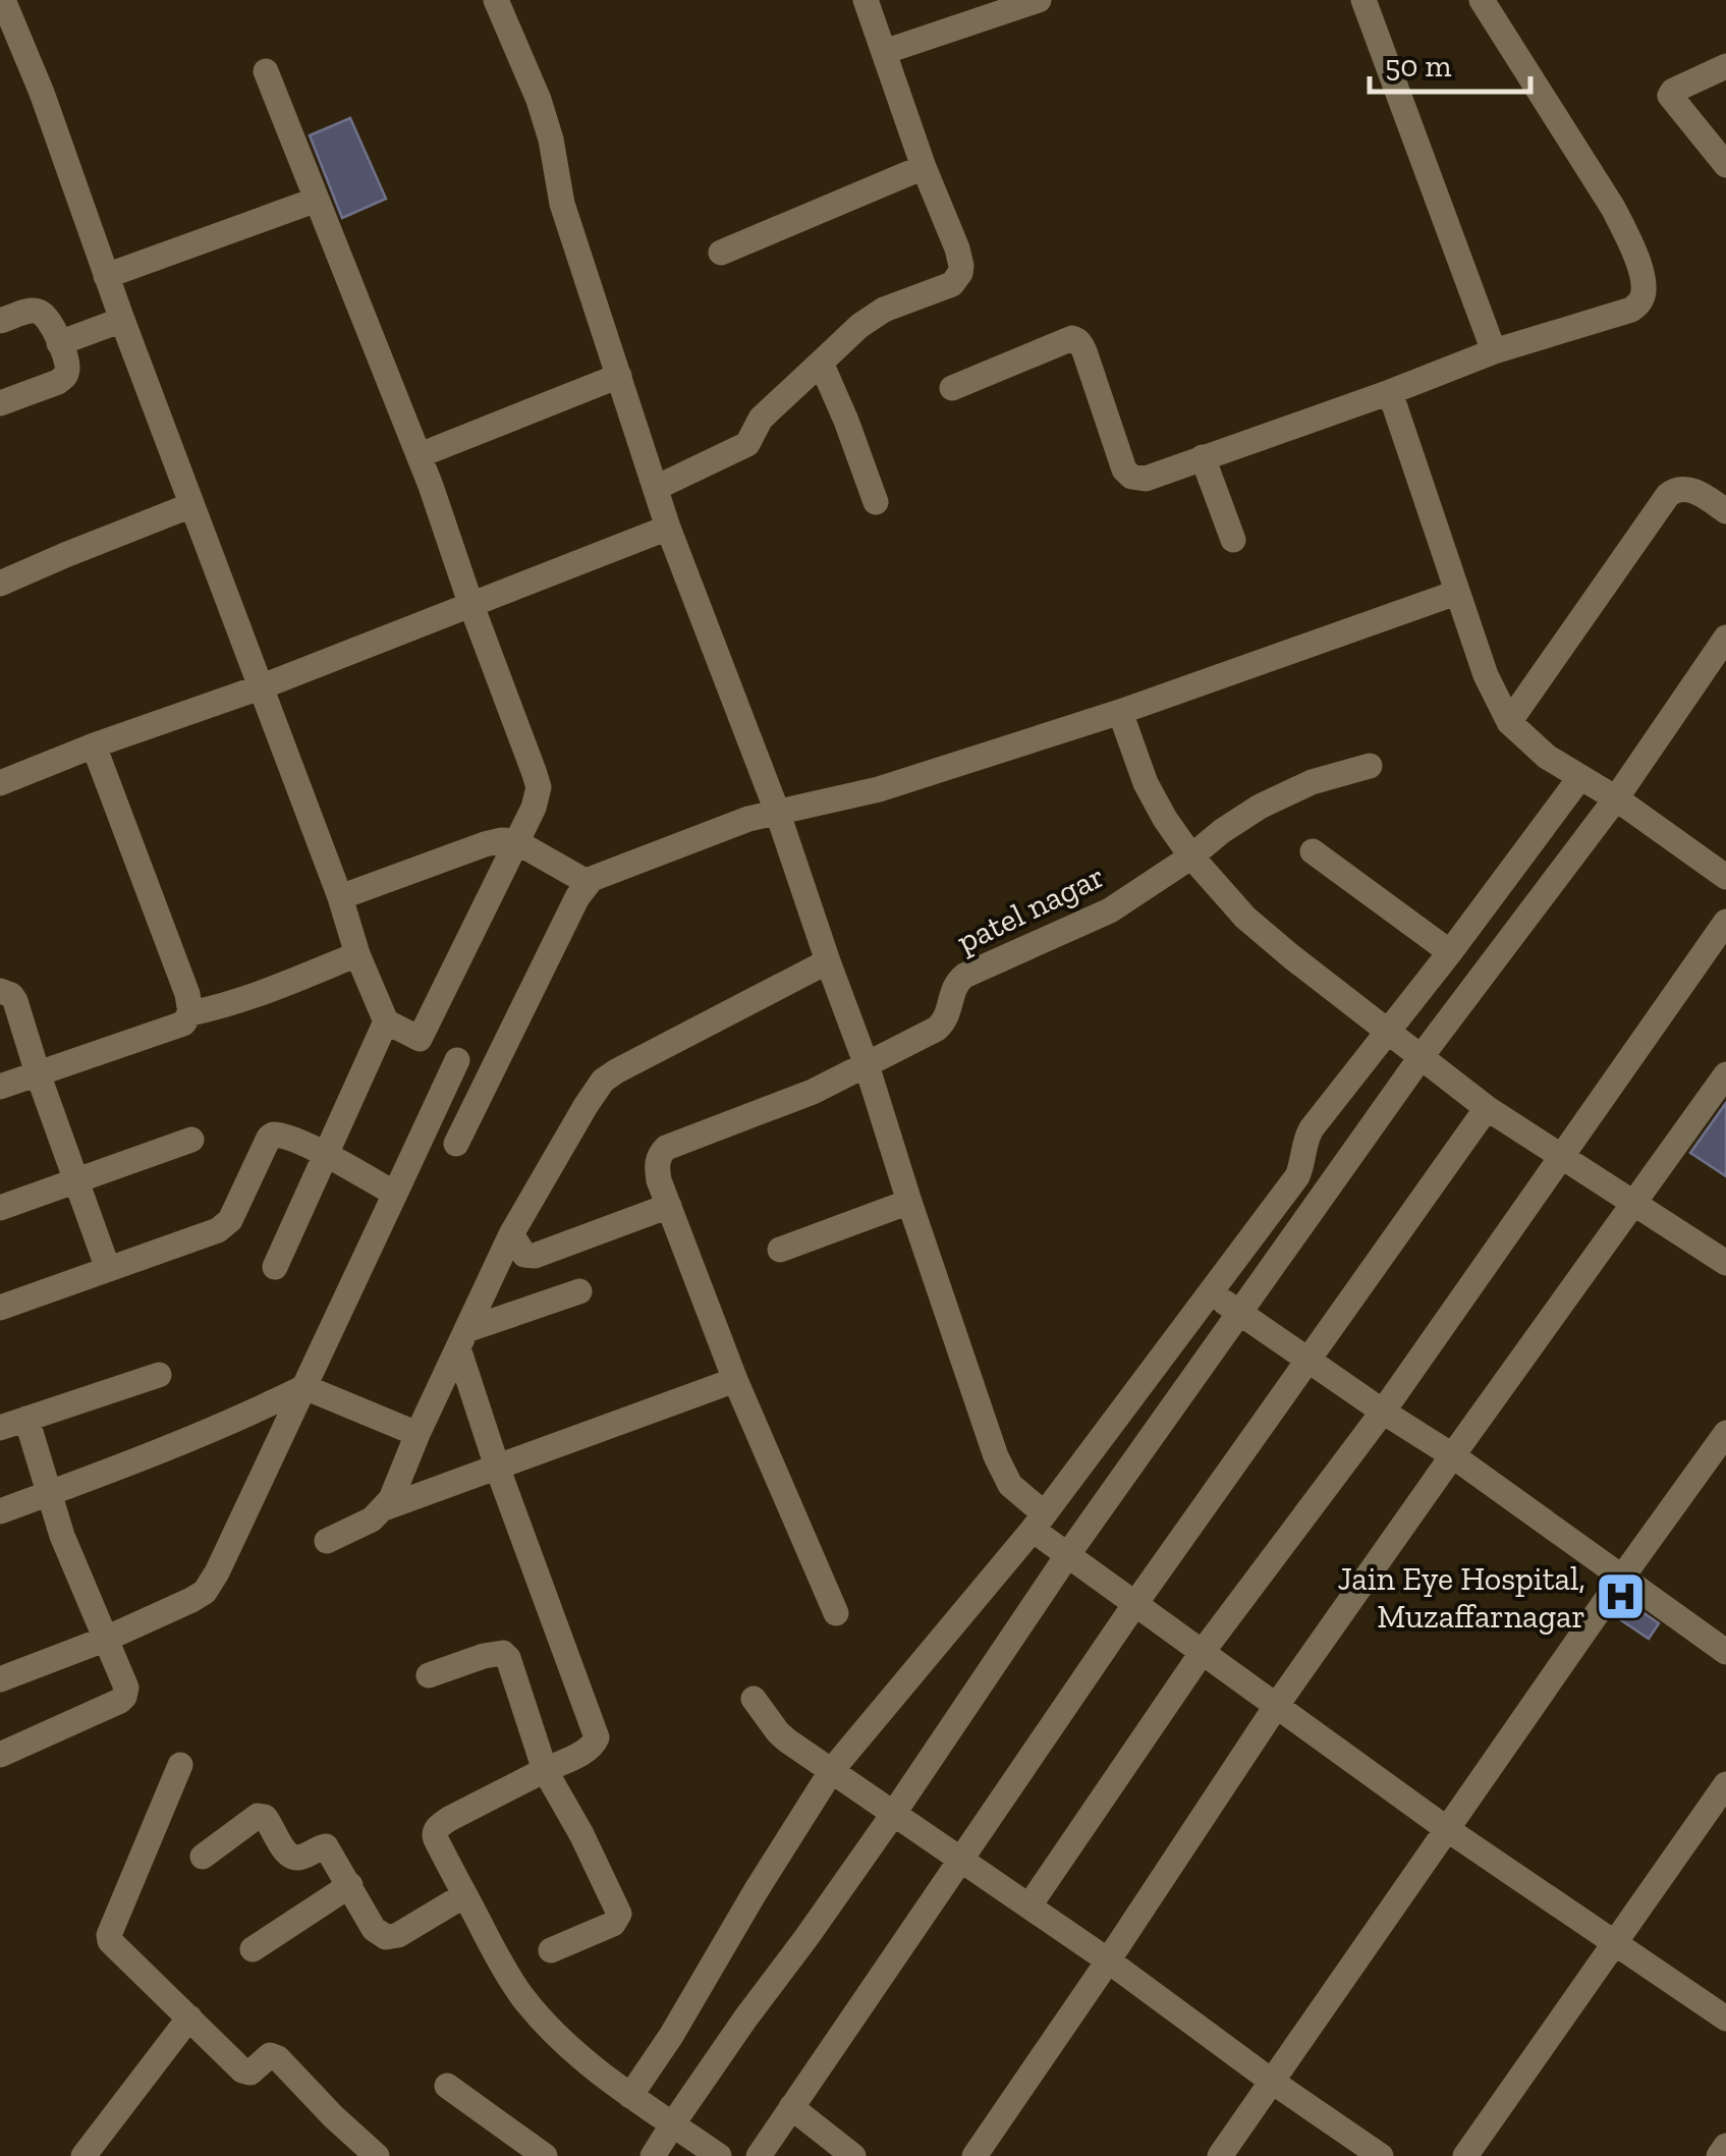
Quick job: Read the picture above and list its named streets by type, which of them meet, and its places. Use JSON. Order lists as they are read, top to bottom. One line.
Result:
{"streets":{"street":["patel nagar"]},"places":{"hospital":["Jain Eye Hospital, Muzaffarnagar"]},"scale_bar":"50 m"}
